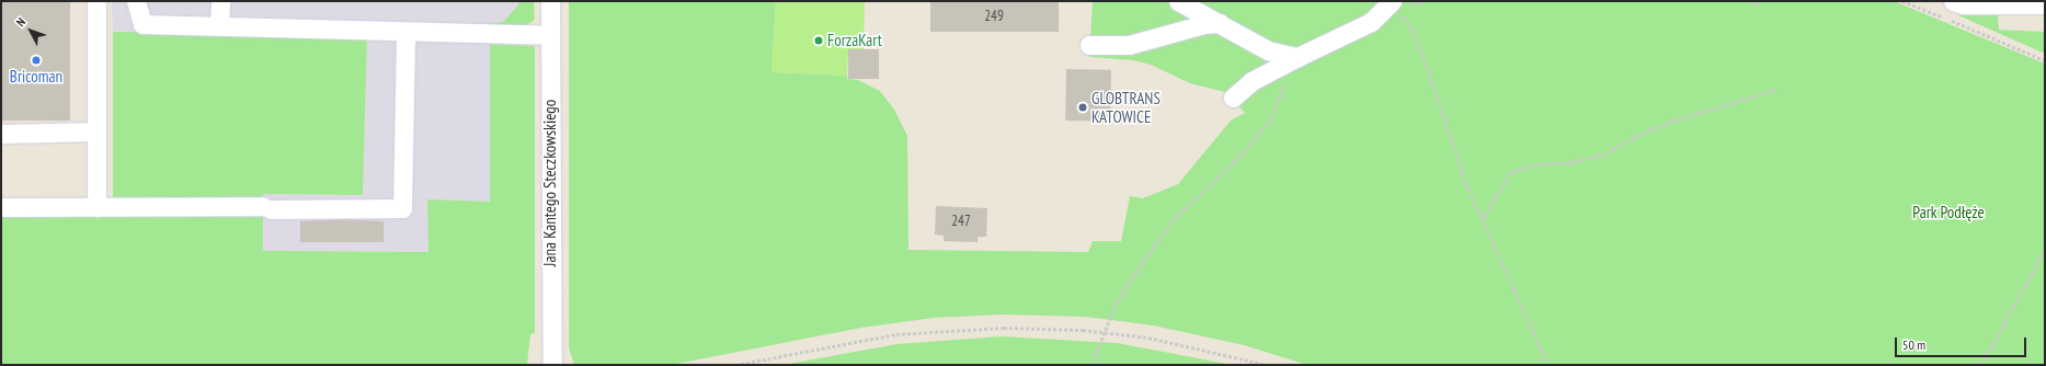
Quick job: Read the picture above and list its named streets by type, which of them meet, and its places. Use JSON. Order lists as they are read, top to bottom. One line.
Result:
{"streets":{"street":["Jana Kantego Steczkowskiego"]},"parks":["Park Podłęże"],"places":["ForzaKart","Bricoman","GLOBTRANS KATOWICE"],"house_numbers":["249","247"],"scale_bar":"50 m","north":"top left"}
